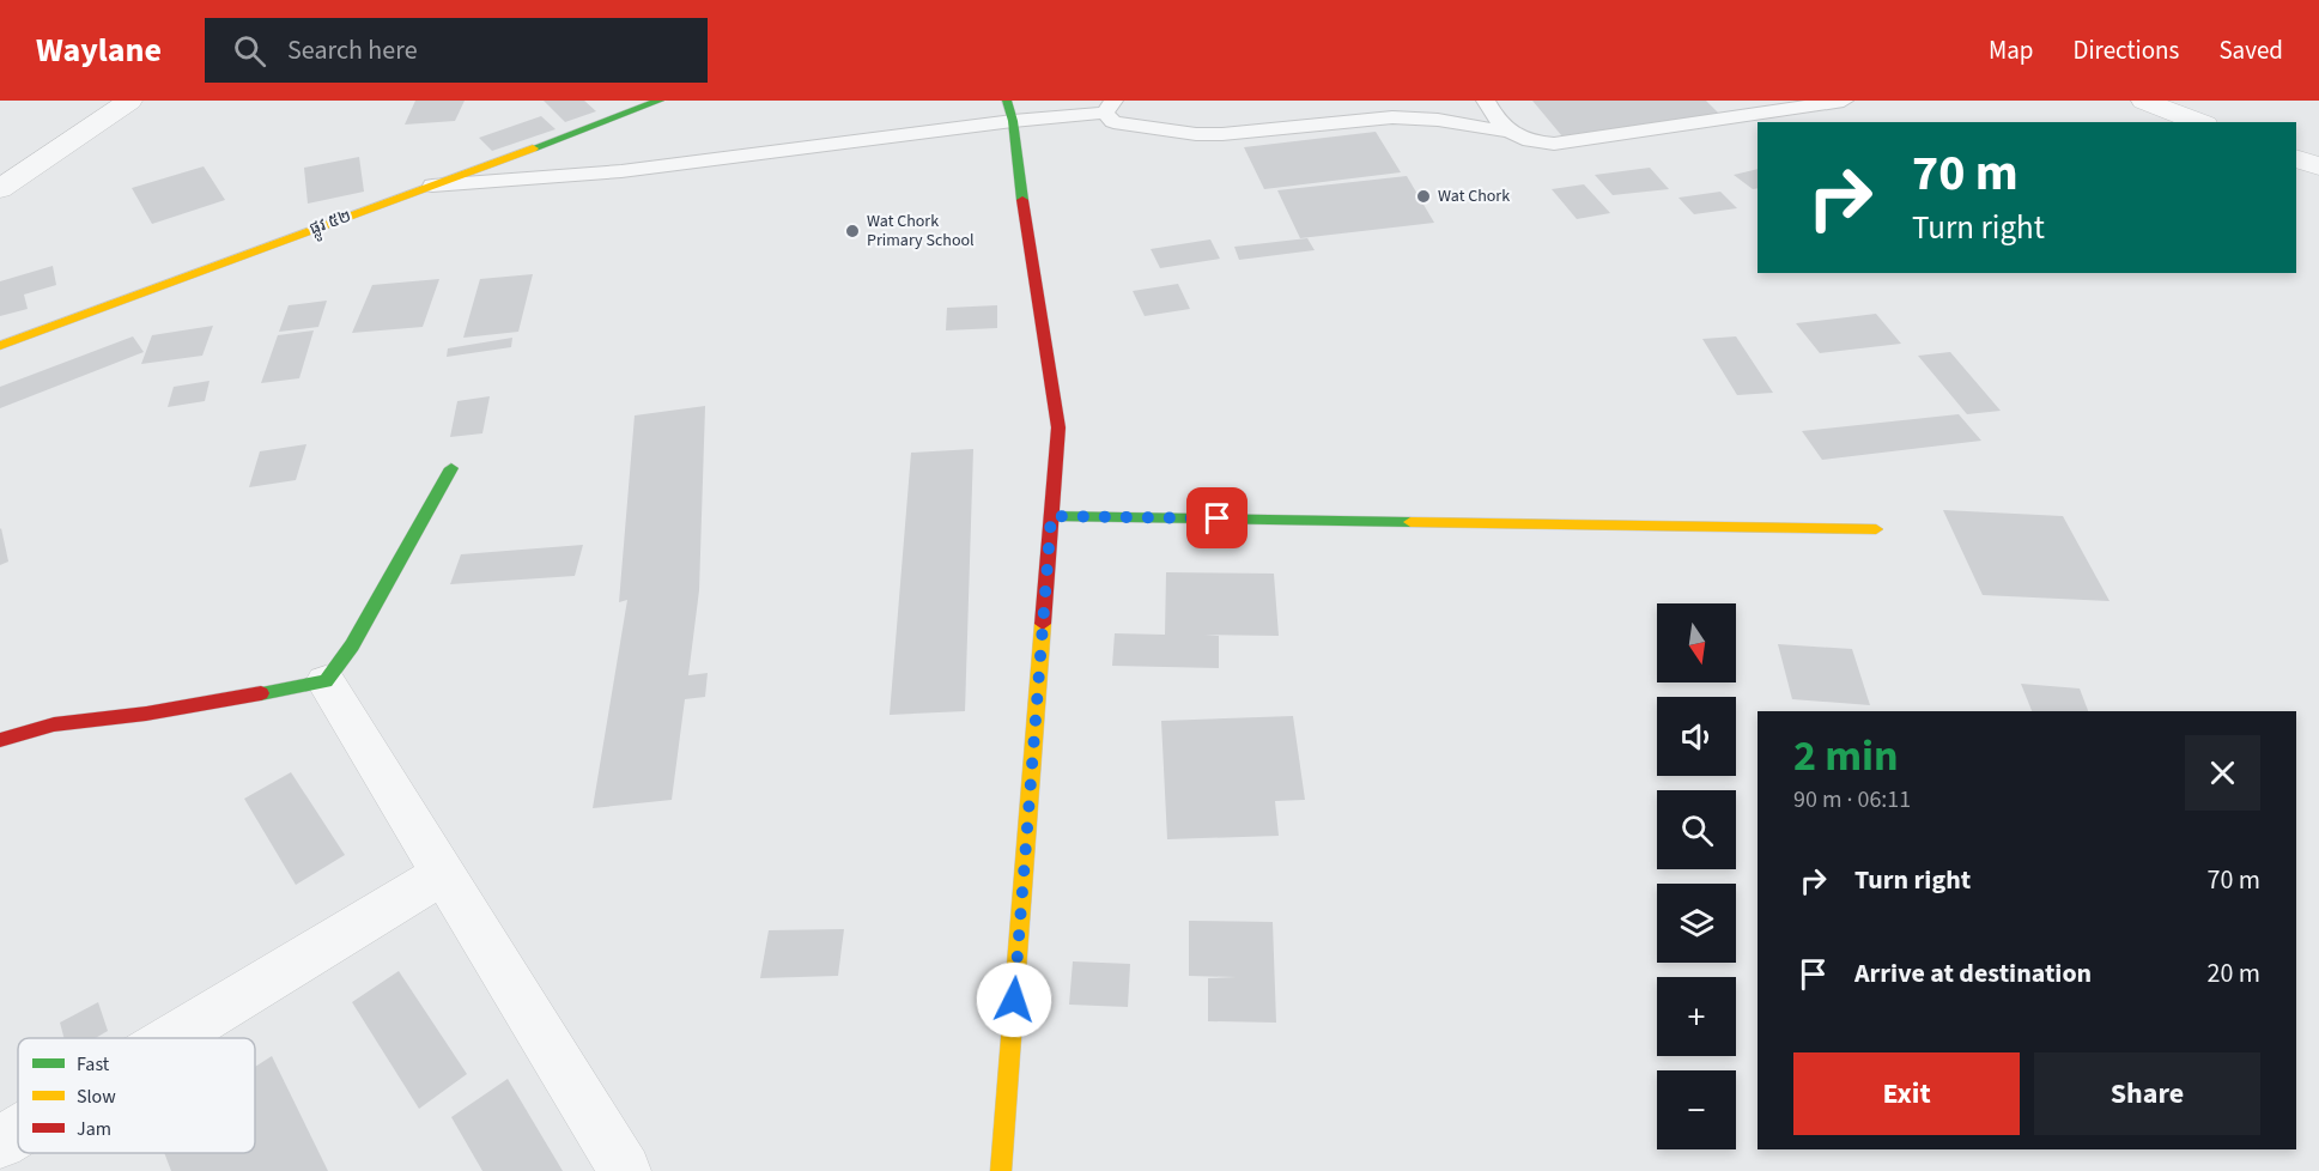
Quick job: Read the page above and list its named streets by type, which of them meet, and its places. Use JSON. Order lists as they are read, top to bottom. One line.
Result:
{"streets":{"street":["ផ្លូវ ៥២"]},"places":["Wat Chork","Wat Chork Primary School"],"legend":["Fast","Slow","Jam"],"north":"bottom","page":{"header":"Waylane","search":"Search here","nav":["Map","Directions","Saved"],"turn":["70 m","Turn right"],"map_buttons":["+","−"],"heading":["2 min","90 m · 06:11"],"list":[{"name":"Turn right","value":"70 m"},{"name":"Arrive at destination","value":"20 m"}],"buttons":["Exit","Share"]}}
